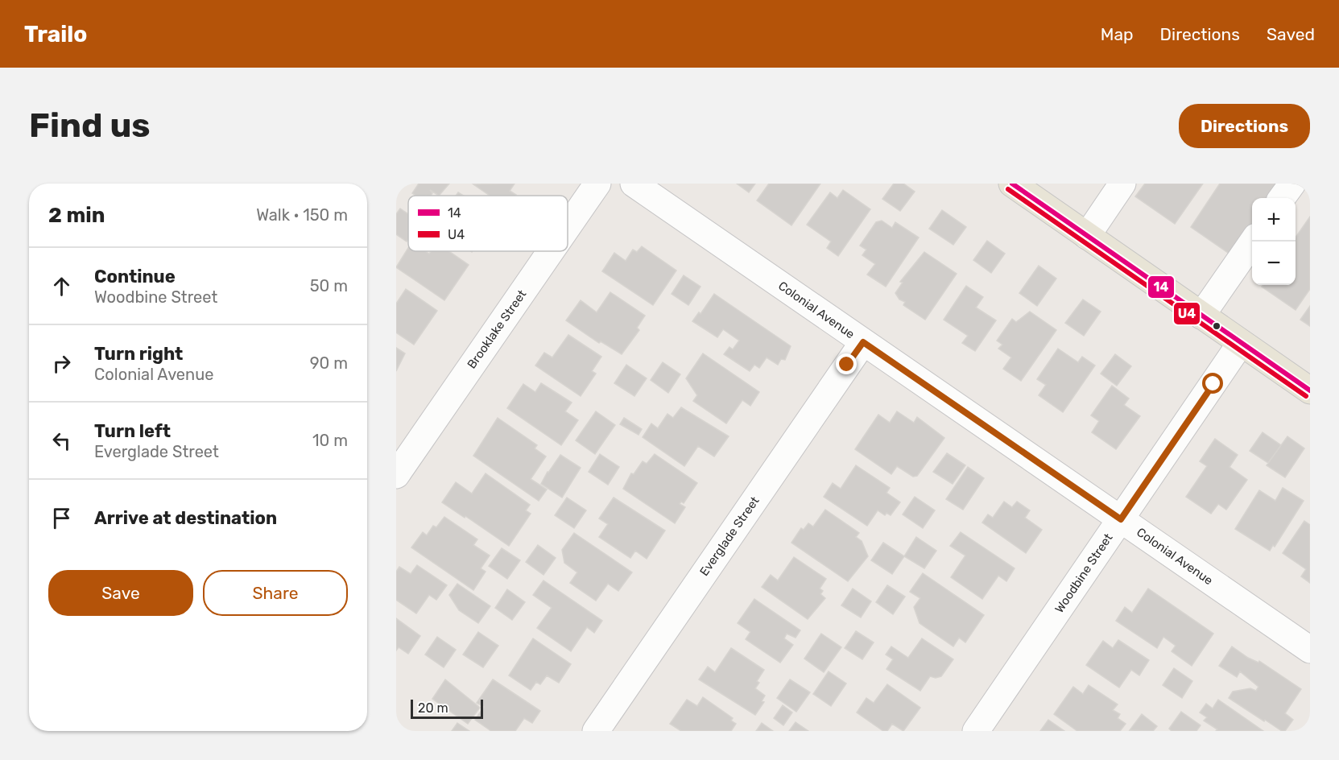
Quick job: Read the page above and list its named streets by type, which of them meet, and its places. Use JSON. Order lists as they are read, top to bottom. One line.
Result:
{"streets":{"street":["Colonial Avenue","Brooklake Street","Everglade Street","Woodbine Street"]},"crossings":[["Colonial Avenue","Everglade Street"],["Colonial Avenue","Woodbine Street"]],"lines":["transit line 14","transit line U4"],"legend":["14","U4"],"scale_bar":"20 m","page":{"header":"Trailo","nav":["Map","Directions","Saved"],"buttons":["Directions",["Save","Share"]],"title":"Find us","heading":["2 min","Walk · 150 m"],"map_buttons":["+","−"],"list":[["Continue","Woodbine Street","50 m"],["Turn right","Colonial Avenue","90 m"],["Turn left","Everglade Street","10 m"],"Arrive at destination"],"scale":"20 m"}}
